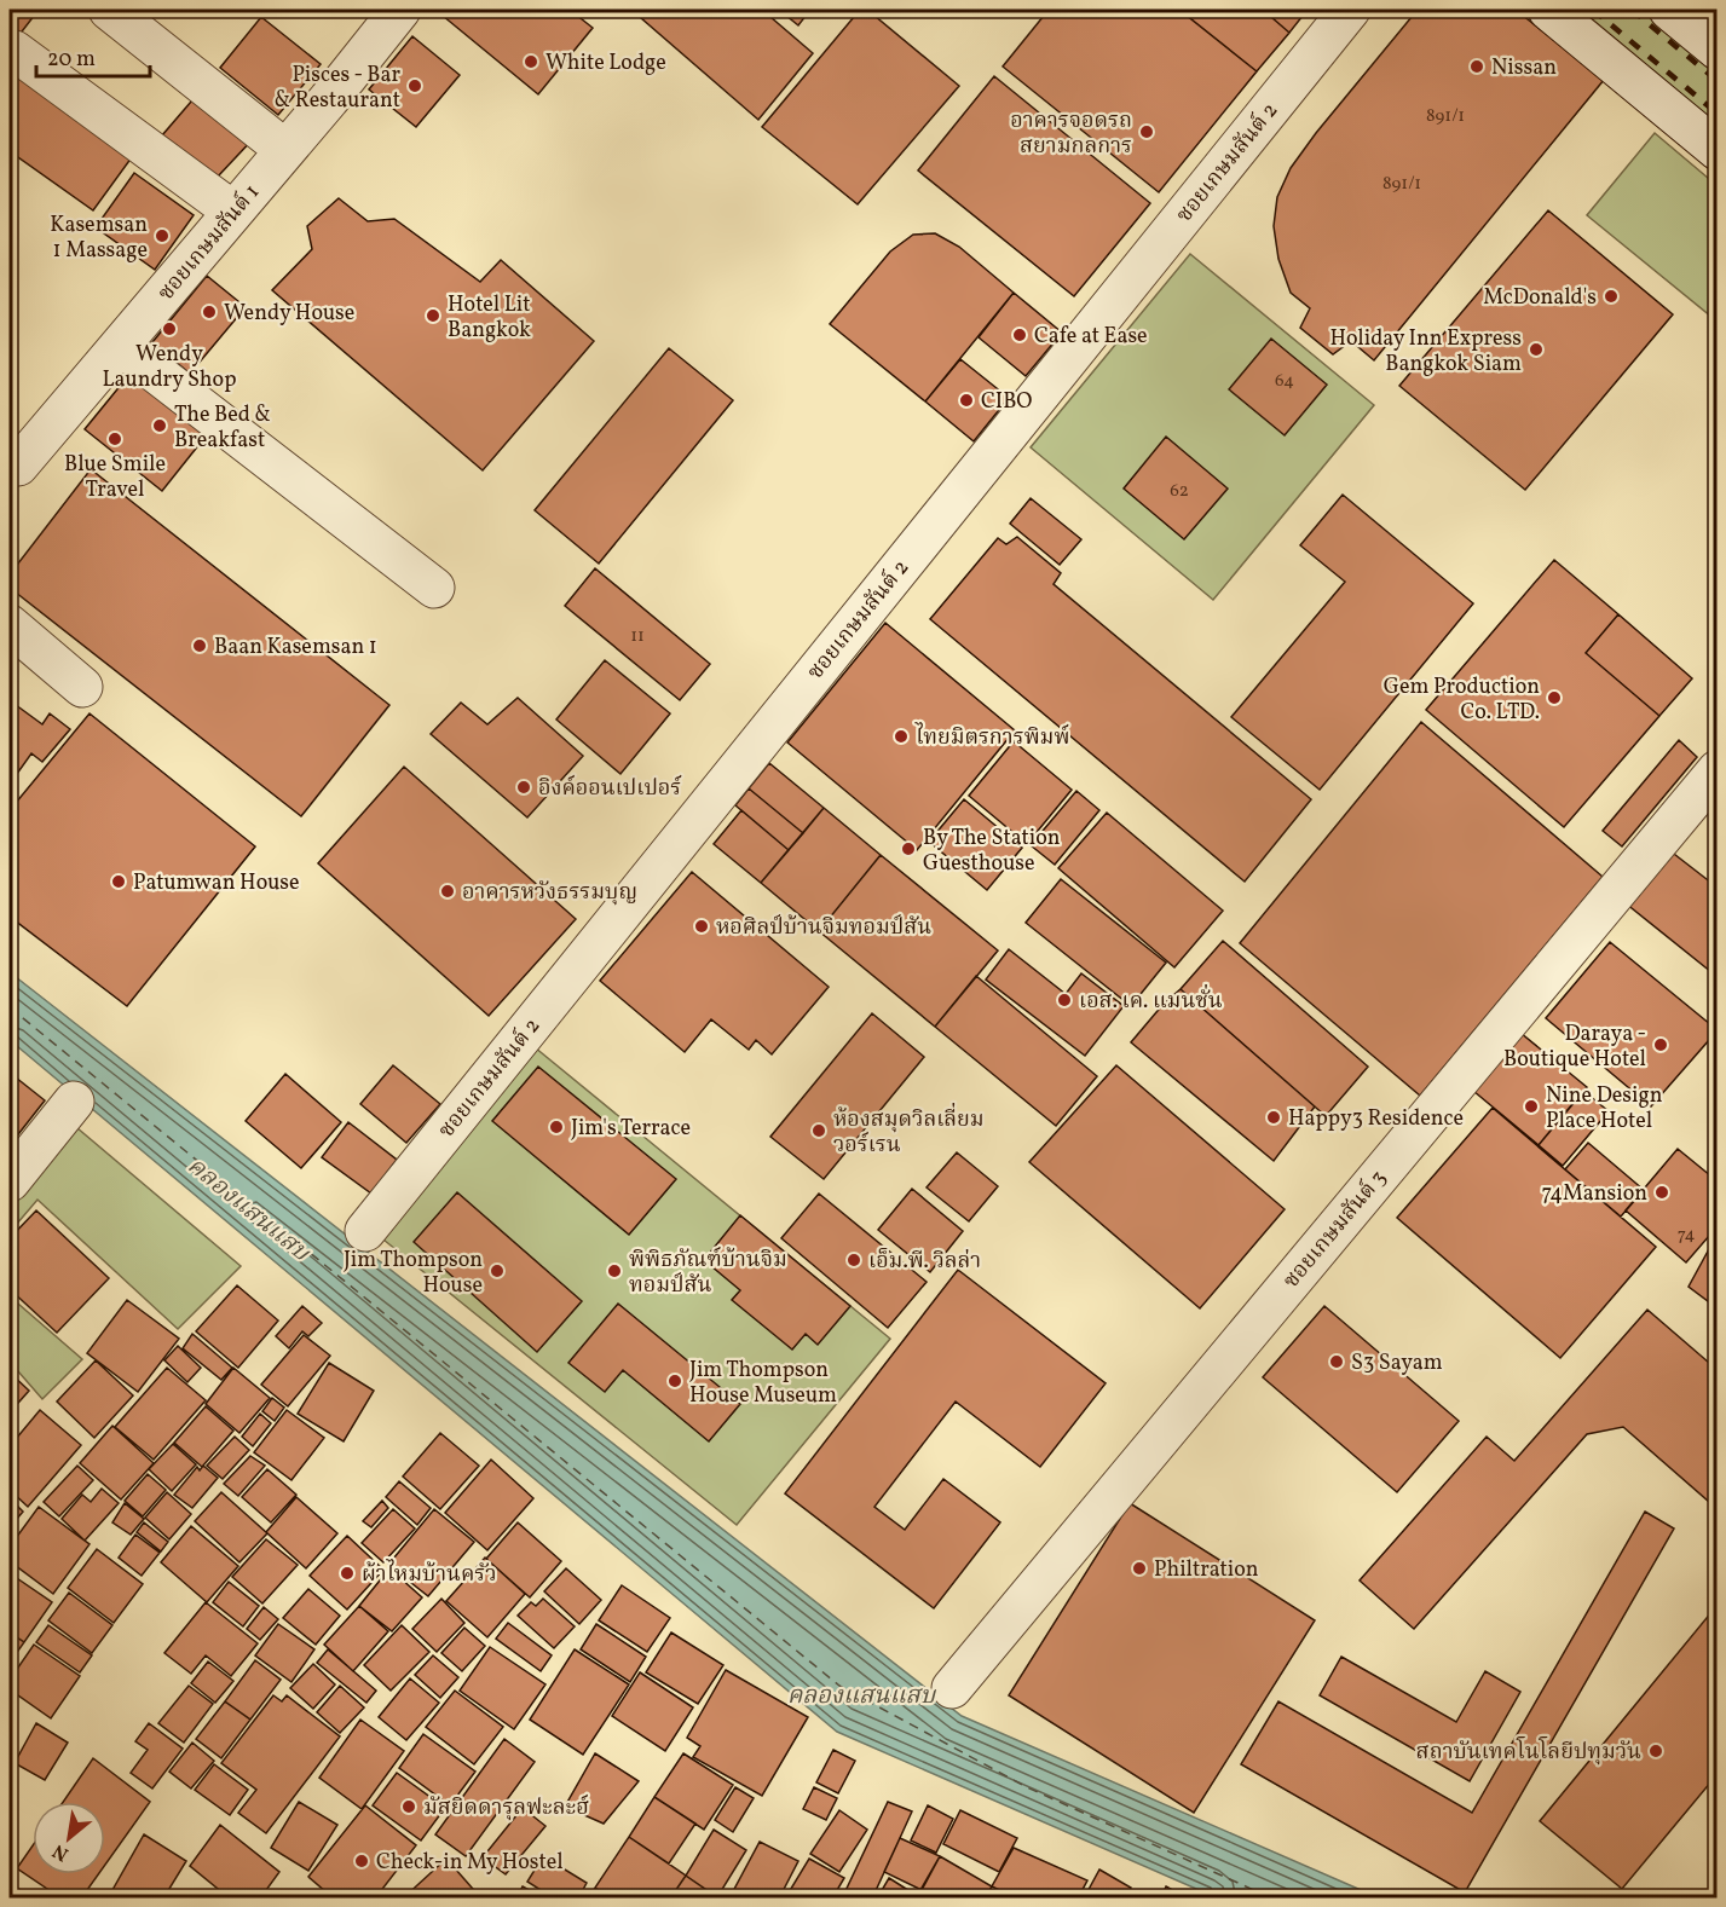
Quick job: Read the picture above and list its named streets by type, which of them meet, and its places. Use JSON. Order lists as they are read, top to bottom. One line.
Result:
{"streets":{"street":["ซอยเกษมสันต์ 2","ซอยเกษมสันต์ 1","ซอยเกษมสันต์ 3"]},"water":["คลองแสนแสบ"],"places":["White Lodge","Nissan","Pisces - Bar & Restaurant","อาคารจอดรถ สยามกลการ","Kasemsan 1 Massage","McDonald's","Wendy House","Hotel Lit Bangkok","Wendy Laundry Shop","Cafe at Ease","Holiday Inn Express Bangkok Siam","CIBO","The Bed & Breakfast","Blue Smile Travel","Baan Kasemsan 1","Gem Production Co. LTD.","ไทยมิตรการพิมพ์","อิงค์ออนเปเปอร์","By The Station Guesthouse","Patumwan House","อาคารหวังธรรมบุญ","หอศิลป์บ้านจิมทอมป์สัน","เอส. เค. แมนชั่น","Daraya - Boutique Hotel","Nine Design Place Hotel","Happy3 Residence","Jim's Terrace","ห้องสมุดวิลเลี่ยม วอร์เรน","74Mansion","เอ็ม.พี. วิลล่า","Jim Thompson House","พิพิธภัณฑ์บ้านจิม ทอมป์สัน","S3 Sayam","Jim Thompson House Museum","Philtration","ผ้าไหมบ้านครัว","สถาบันเทคโนโลยีปทุมวัน","มัสยิดดารุลฟะละฮ์","Check-in My Hostel"],"house_numbers":["891/1","891/1","64","62","11","74"],"scale_bar":"20 m","north":"bottom left"}
